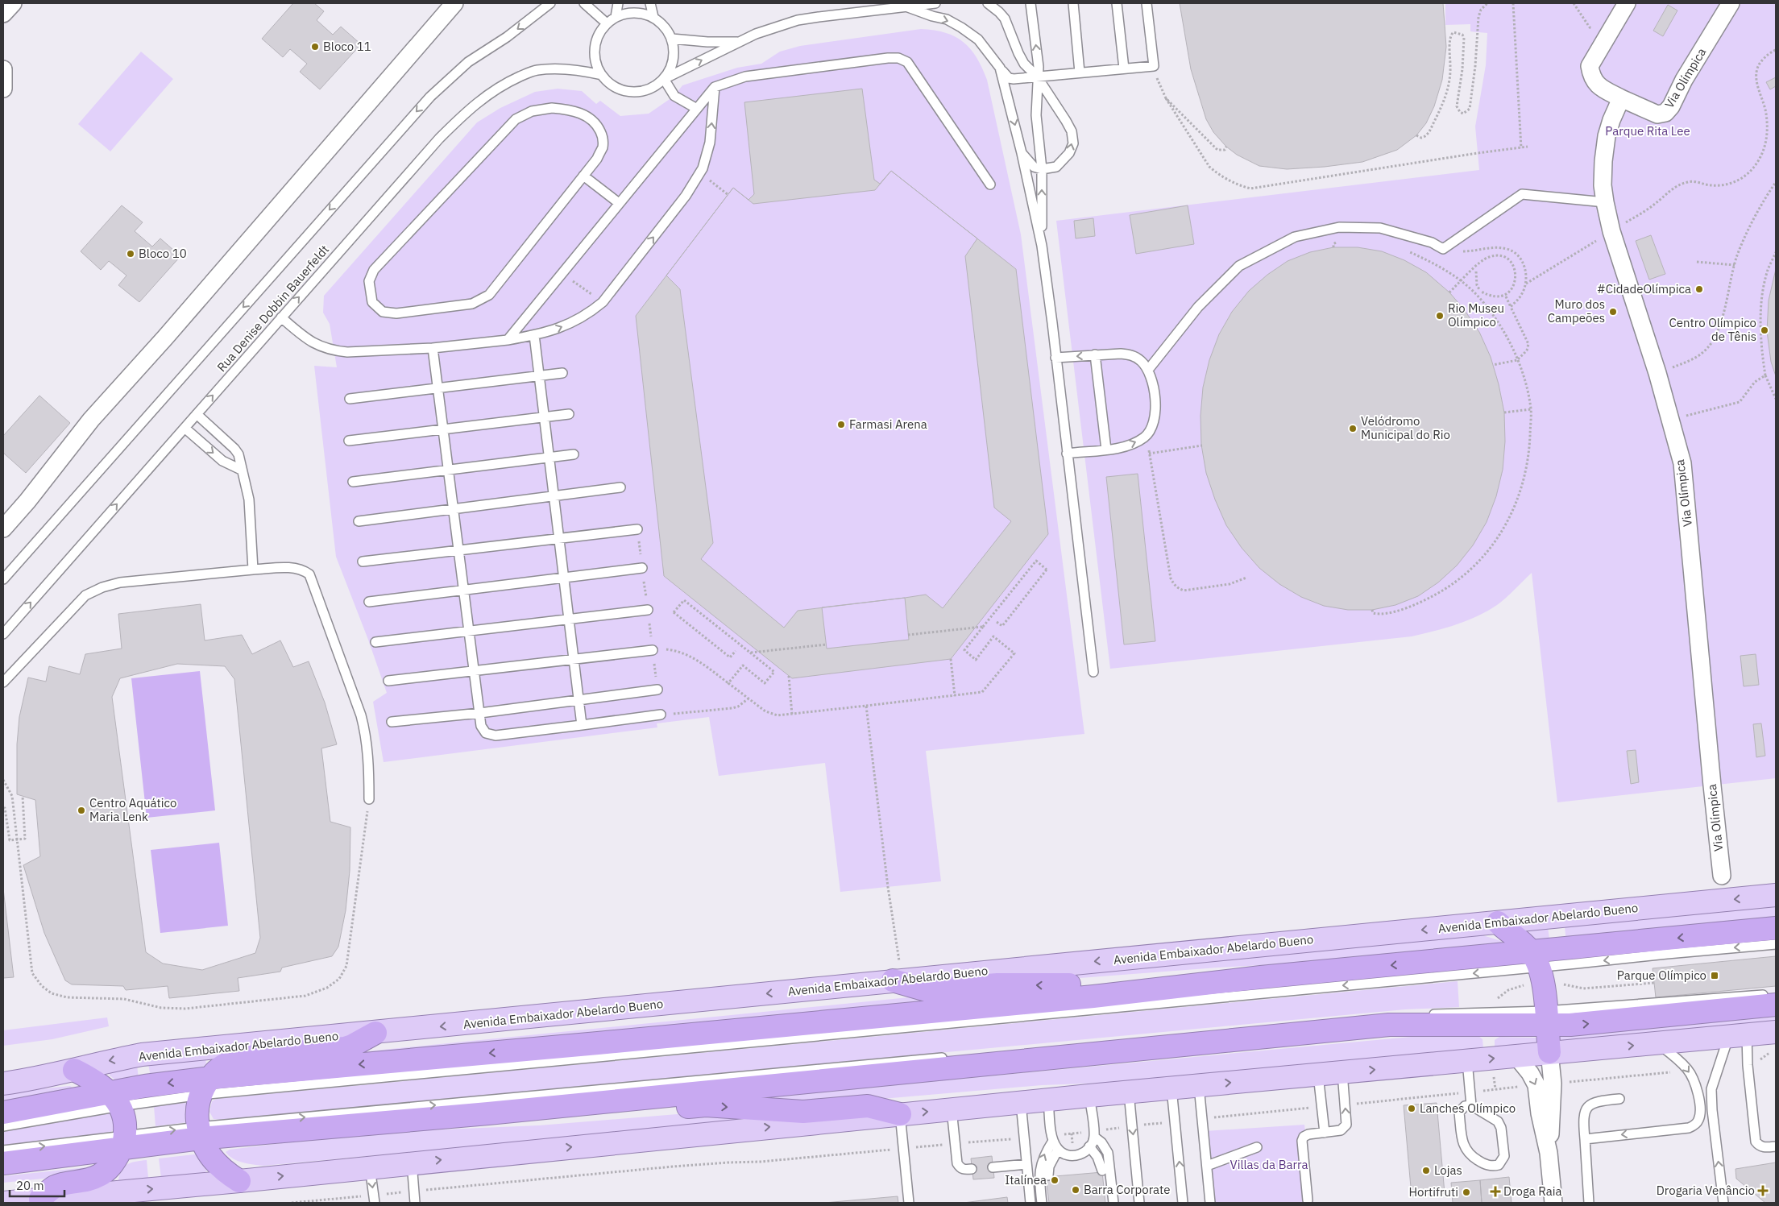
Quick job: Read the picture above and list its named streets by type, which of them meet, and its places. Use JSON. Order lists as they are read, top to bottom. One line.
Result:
{"streets":{"main road":["Avenida Embaixador Abelardo Bueno"],"street":["Via Olímpica"],"lane":["Rua Denise Dobbin Bauerfeldt"]},"parks":["Parque Rita Lee","Villas da Barra"],"places":{"other":["Bloco 11","Bloco 10","#CidadeOlímpica","Muro dos Campeões","Rio Museu Olímpico","Centro Olímpico de Tênis","Farmasi Arena","Velódromo Municipal do Rio","Centro Aquático Maria Lenk","Lanches Olímpico","Lojas","Italínea","Barra Corporate","Hortifruti"],"transit":["Parque Olímpico"],"health":["Drogaria Venâncio","Droga Raia"]},"scale_bar":"20 m"}
